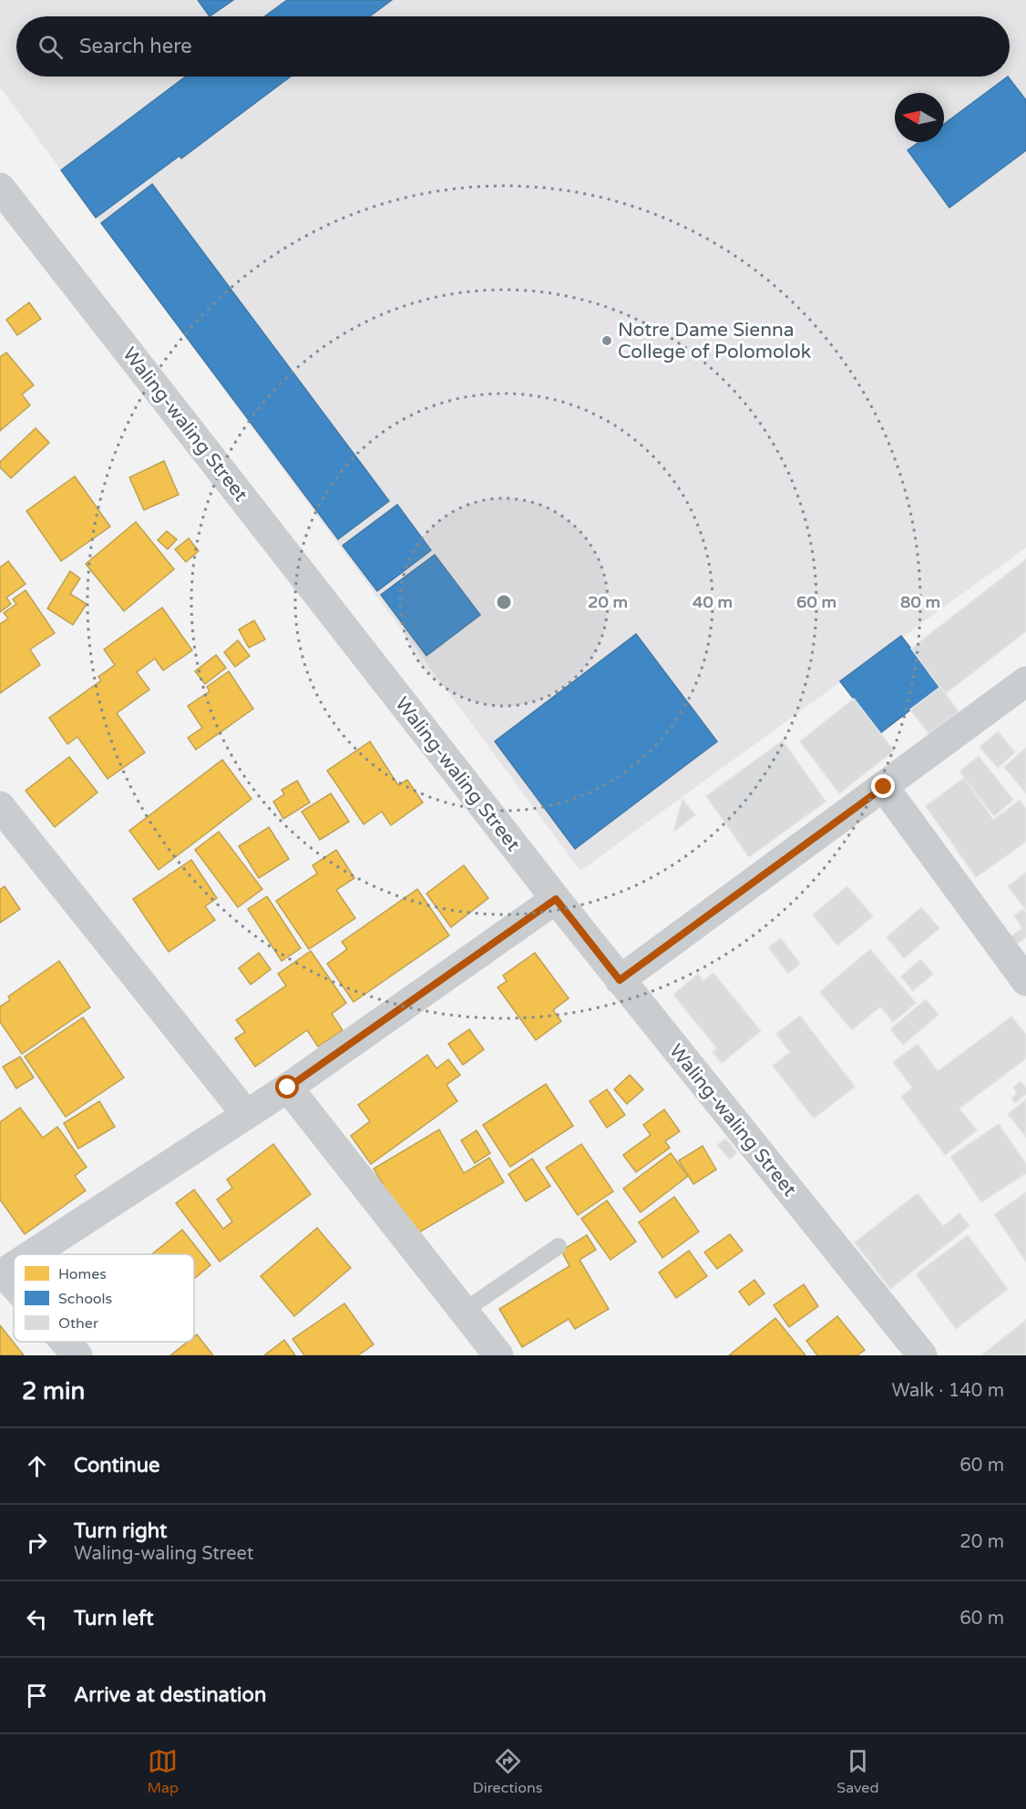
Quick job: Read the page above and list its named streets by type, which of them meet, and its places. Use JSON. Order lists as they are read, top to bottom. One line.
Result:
{"streets":{"street":["Waling-waling Street"]},"places":["Notre Dame Sienna College of Polomolok"],"legend":["Homes","Schools","Other"],"north":"left","page":{"search":"Search here","heading":["2 min","Walk · 140 m"],"list":[["Continue","60 m"],["Turn right","Waling-waling Street","20 m"],["Turn left","60 m"],"Arrive at destination"],"nav":["Map","Directions","Saved"]},"rings":["20 m","40 m","60 m","80 m"]}
